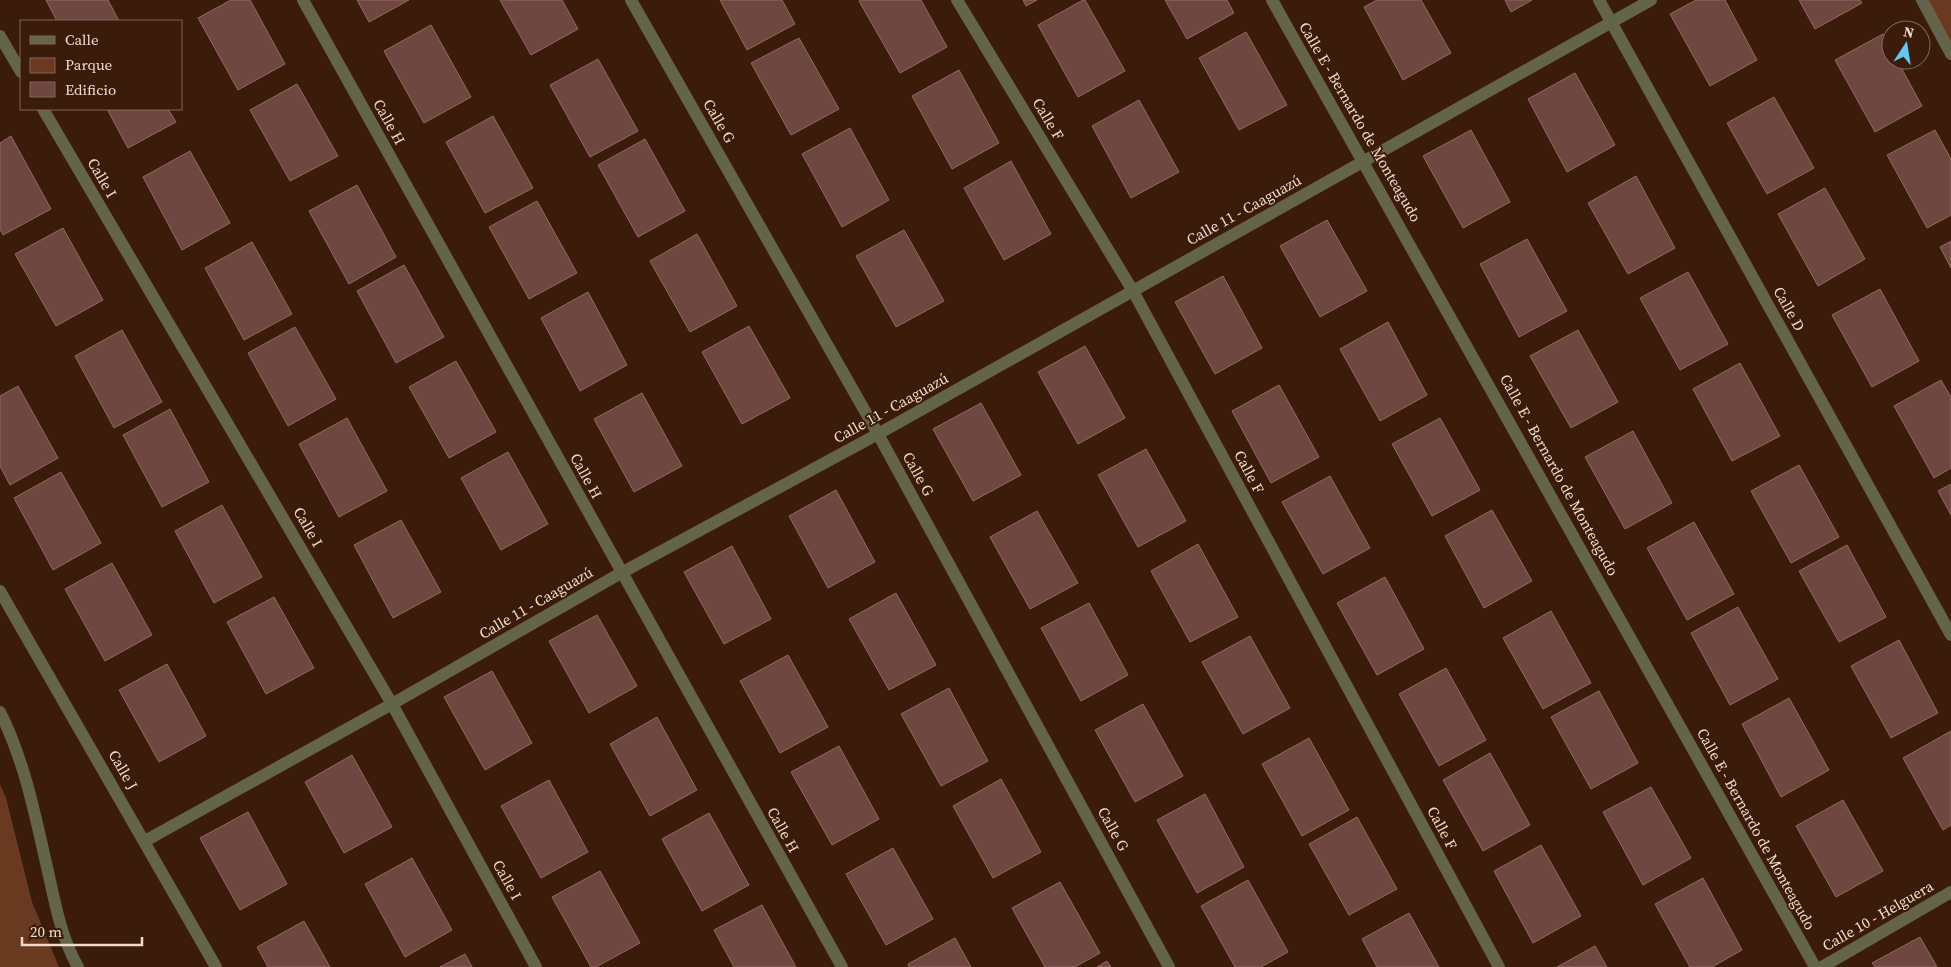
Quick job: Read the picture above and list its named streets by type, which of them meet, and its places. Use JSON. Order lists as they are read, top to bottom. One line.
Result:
{"streets":{"street":["Calle F","Calle G","Calle H","Calle E - Bernardo de Monteagudo","Calle I","Calle 11 - Caaguazú","Calle D","Calle J","Calle 10 - Helguera"]},"crossings":[["Calle F","Calle 11 - Caaguazú"],["Calle G","Calle 11 - Caaguazú"],["Calle H","Calle 11 - Caaguazú"],["Calle E - Bernardo de Monteagudo","Calle 11 - Caaguazú"],["Calle I","Calle 11 - Caaguazú"],["Calle 11 - Caaguazú","Calle D"],["Calle 11 - Caaguazú","Calle J"]],"legend":["Calle","Parque","Edificio"],"scale_bar":"20 m","north":"top"}
